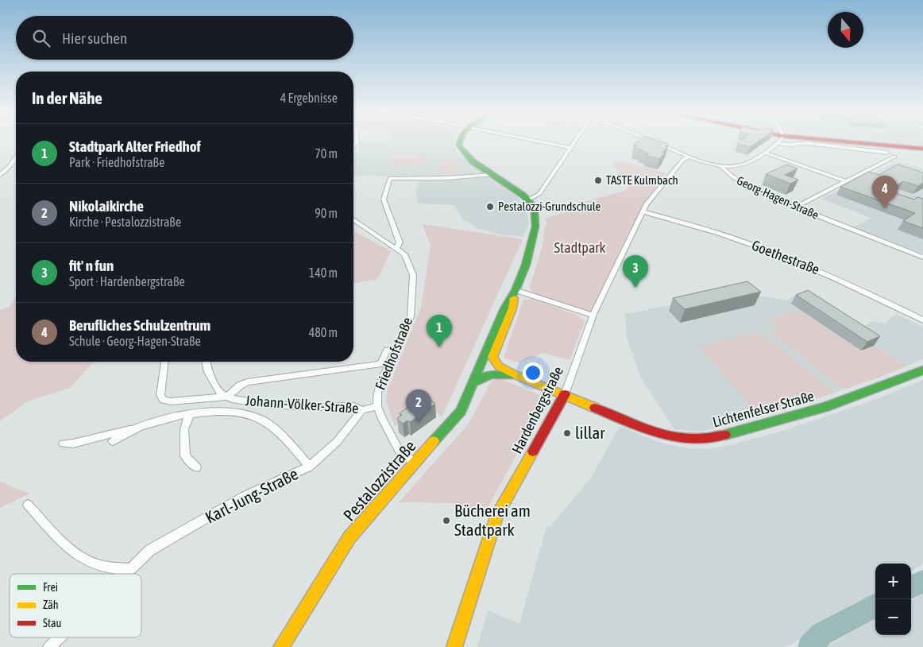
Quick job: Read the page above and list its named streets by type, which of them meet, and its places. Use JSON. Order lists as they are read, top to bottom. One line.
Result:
{"streets":{"street":["Georg-Hagen-Straße","Goethestraße","Friedhofstraße","Johann-Völker-Straße","Lichtenfelser Straße","Hardenbergstraße","Pestalozzistraße","Karl-Jung-Straße"]},"crossings":[["Georg-Hagen-Straße","Hardenbergstraße"],["Goethestraße","Hardenbergstraße"],["Friedhofstraße","Johann-Völker-Straße"],["Friedhofstraße","Pestalozzistraße"],["Johann-Völker-Straße","Karl-Jung-Straße"],["Lichtenfelser Straße","Hardenbergstraße"],["Lichtenfelser Straße","Pestalozzistraße"]],"parks":["Stadtpark"],"places":["TASTE Kulmbach","Pestalozzi-Grundschule","lillar","Bücherei am Stadtpark"],"legend":["Frei","Zäh","Stau"],"north":"bottom","page":{"search":"Hier suchen","heading":["In der Nähe","4 Ergebnisse"],"list":[{"mark":"1","name":"Stadtpark Alter Friedhof","note":"Park · Friedhofstraße","value":"70 m"},{"mark":"2","name":"Nikolaikirche","note":"Kirche · Pestalozzistraße","value":"90 m"},{"mark":"3","name":"fit' n fun","note":"Sport · Hardenbergstraße","value":"140 m"},{"mark":"4","name":"Berufliches Schulzentrum","note":"Schule · Georg-Hagen-Straße","value":"480 m"}],"pins":["4","3","1","2"],"map_buttons":["+","−"]}}
